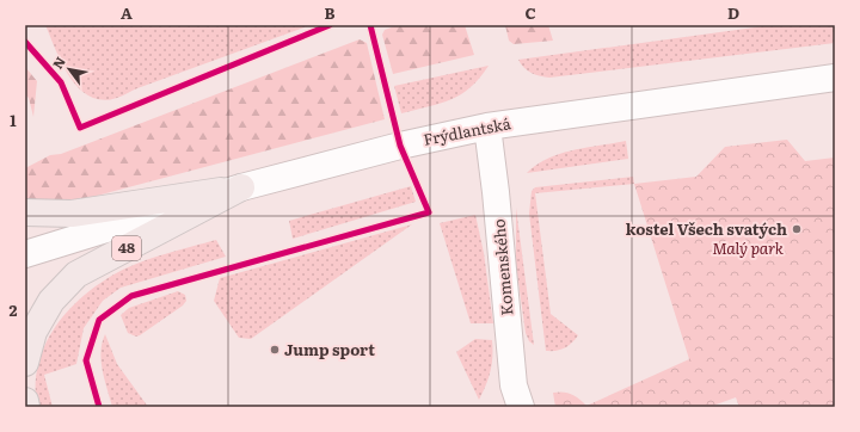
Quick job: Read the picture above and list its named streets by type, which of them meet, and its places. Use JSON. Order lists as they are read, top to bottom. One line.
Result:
{"streets":{"main road":["48"],"street":["Frýdlantská","Komenského"]},"crossings":[["Frýdlantská","48"],["Frýdlantská","Komenského"]],"parks":["Malý park"],"places":["kostel Všech svatých","Jump sport"],"north":"top left","grid":{"columns":["A","B","C","D"],"rows":["1","2"]}}
